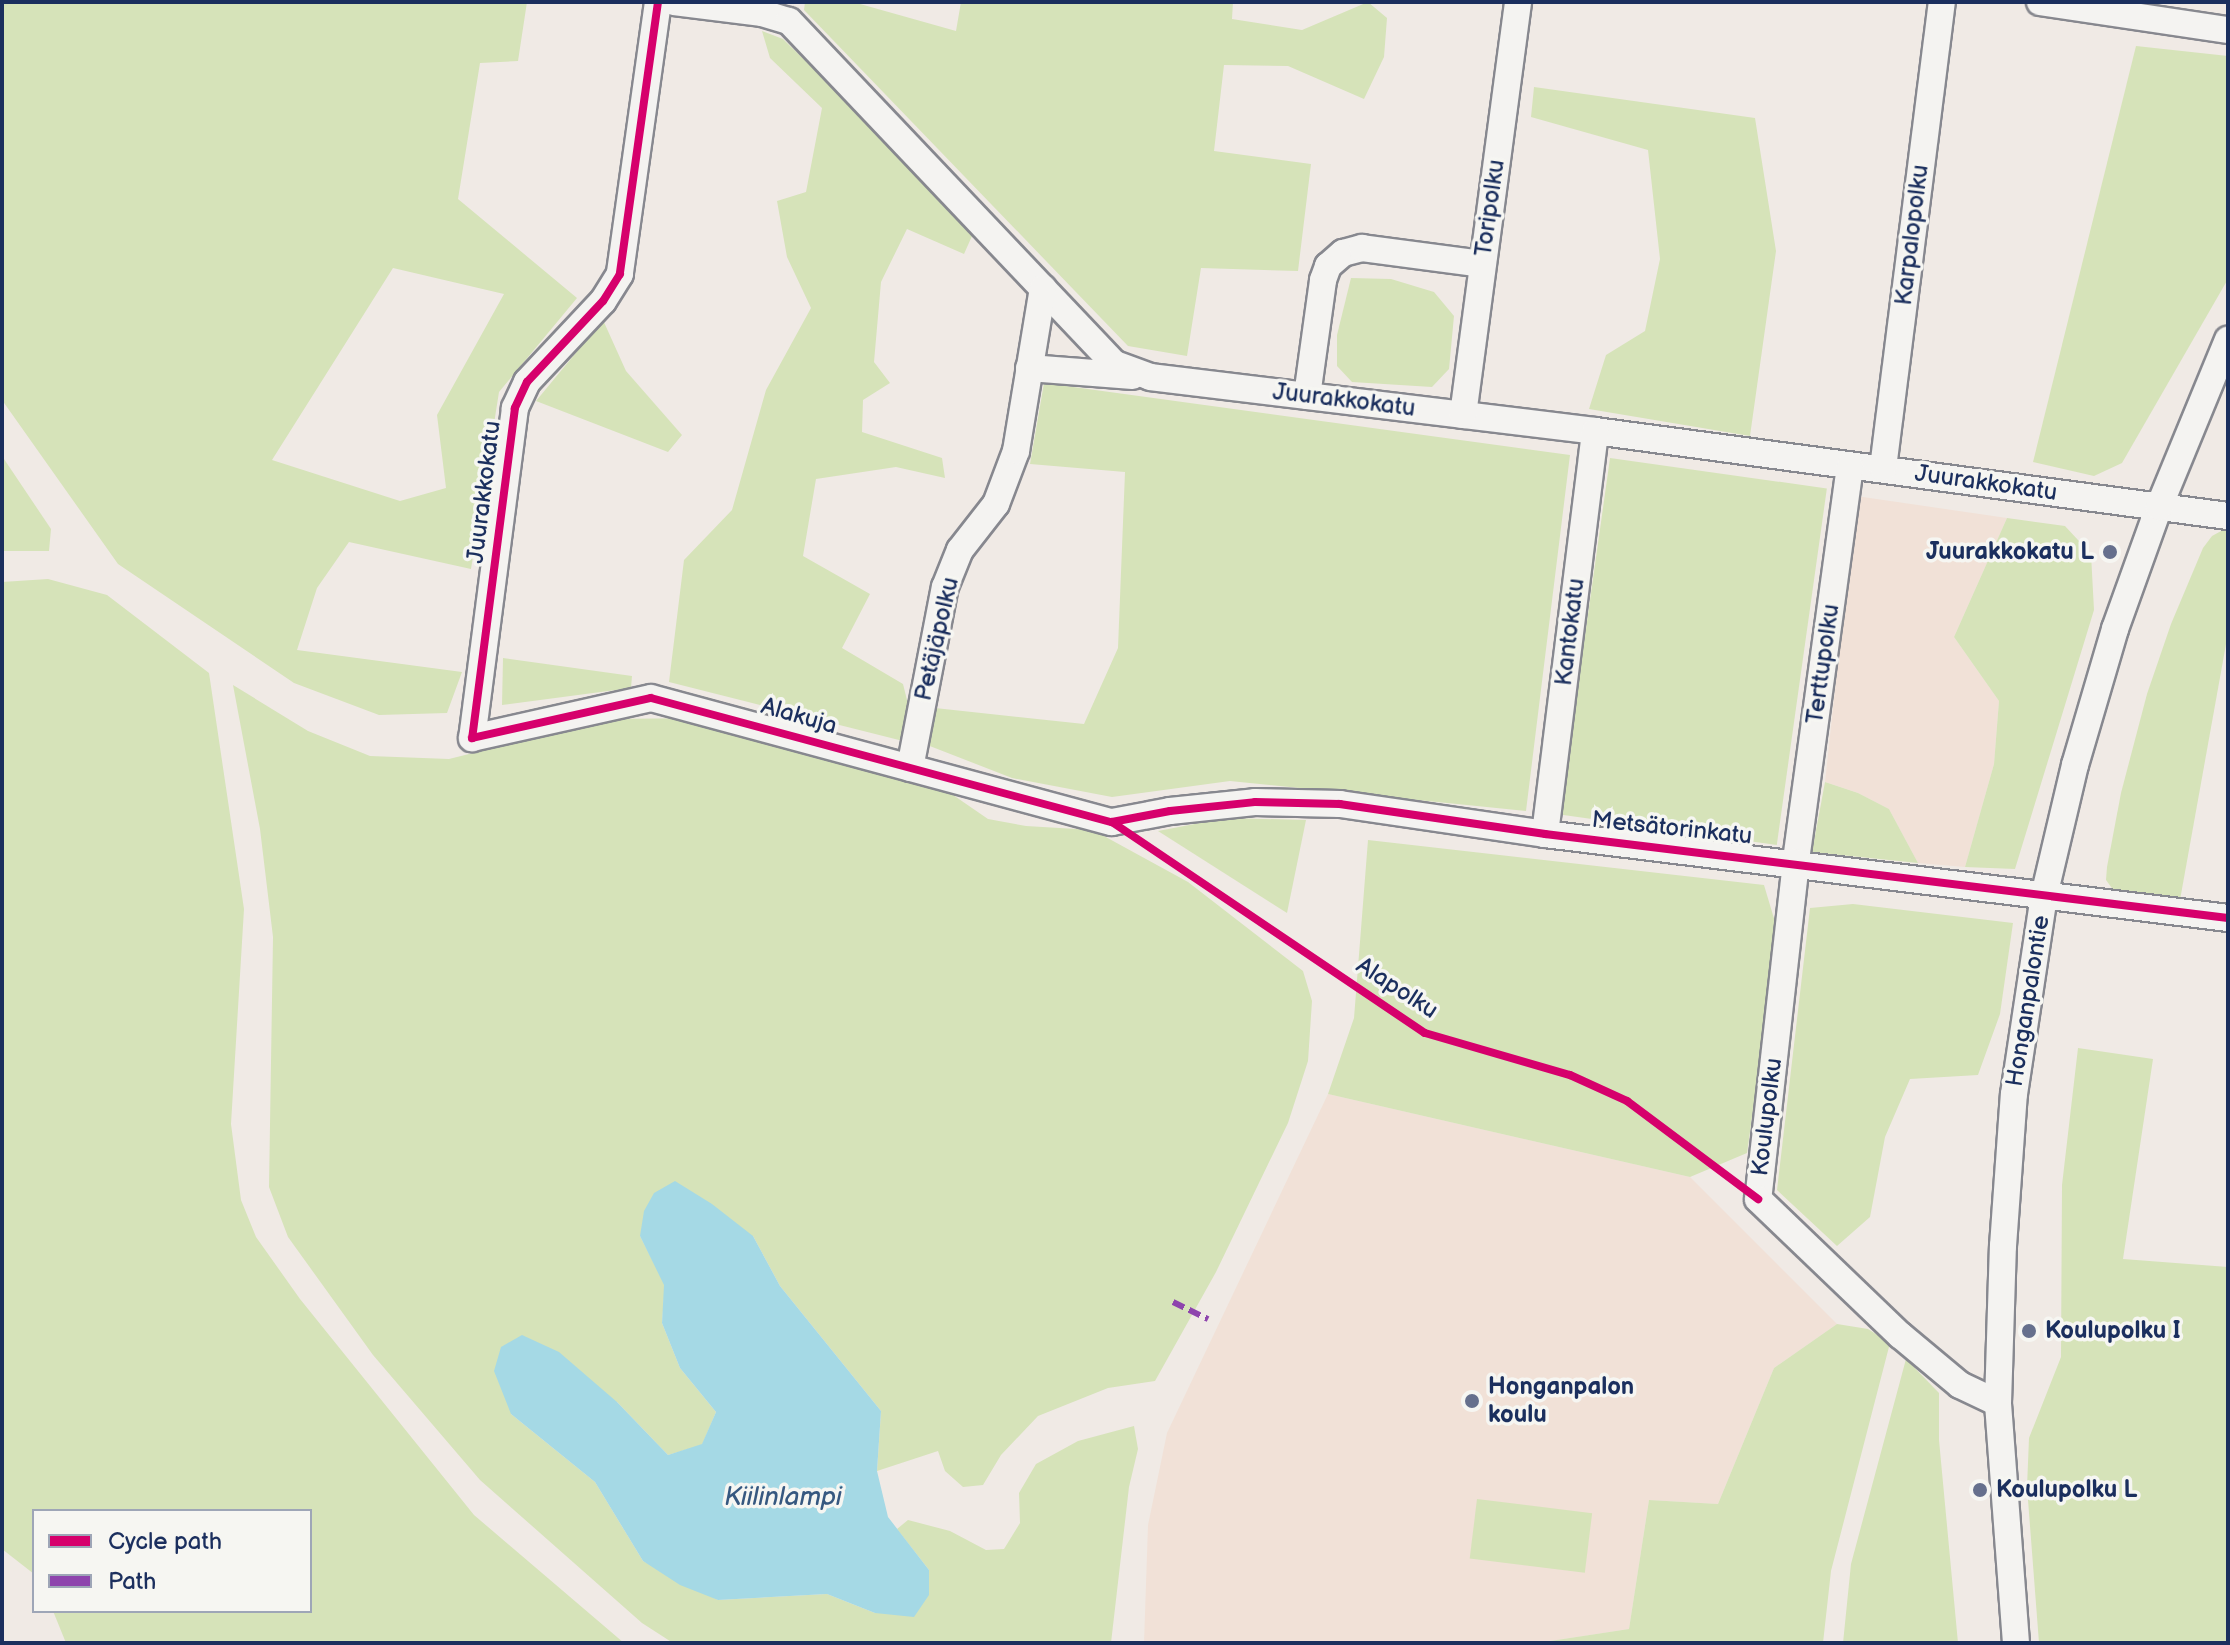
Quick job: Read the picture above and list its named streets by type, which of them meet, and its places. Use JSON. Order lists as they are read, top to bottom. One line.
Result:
{"streets":{"street":["Toripolku","Karpalopolku","Juurakkokatu","Kantokatu","Petäjäpolku","Terttupolku","Alakuja","Metsätorinkatu","Honganpalontie","Koulupolku"],"cycle path":["Alapolku"]},"crossings":[["Toripolku","Juurakkokatu"],["Karpalopolku","Juurakkokatu"],["Juurakkokatu","Kantokatu"],["Juurakkokatu","Petäjäpolku"],["Juurakkokatu","Terttupolku"],["Juurakkokatu","Alakuja"],["Juurakkokatu","Honganpalontie"],["Kantokatu","Metsätorinkatu"],["Petäjäpolku","Alakuja"],["Terttupolku","Metsätorinkatu"],["Terttupolku","Koulupolku"],["Alakuja","Metsätorinkatu"],["Metsätorinkatu","Honganpalontie"],["Metsätorinkatu","Koulupolku"],["Honganpalontie","Koulupolku"]],"water":["Kiilinlampi"],"places":["Juurakkokatu L","Koulupolku I","Honganpalon koulu","Koulupolku L"],"legend":["Cycle path","Path"]}
